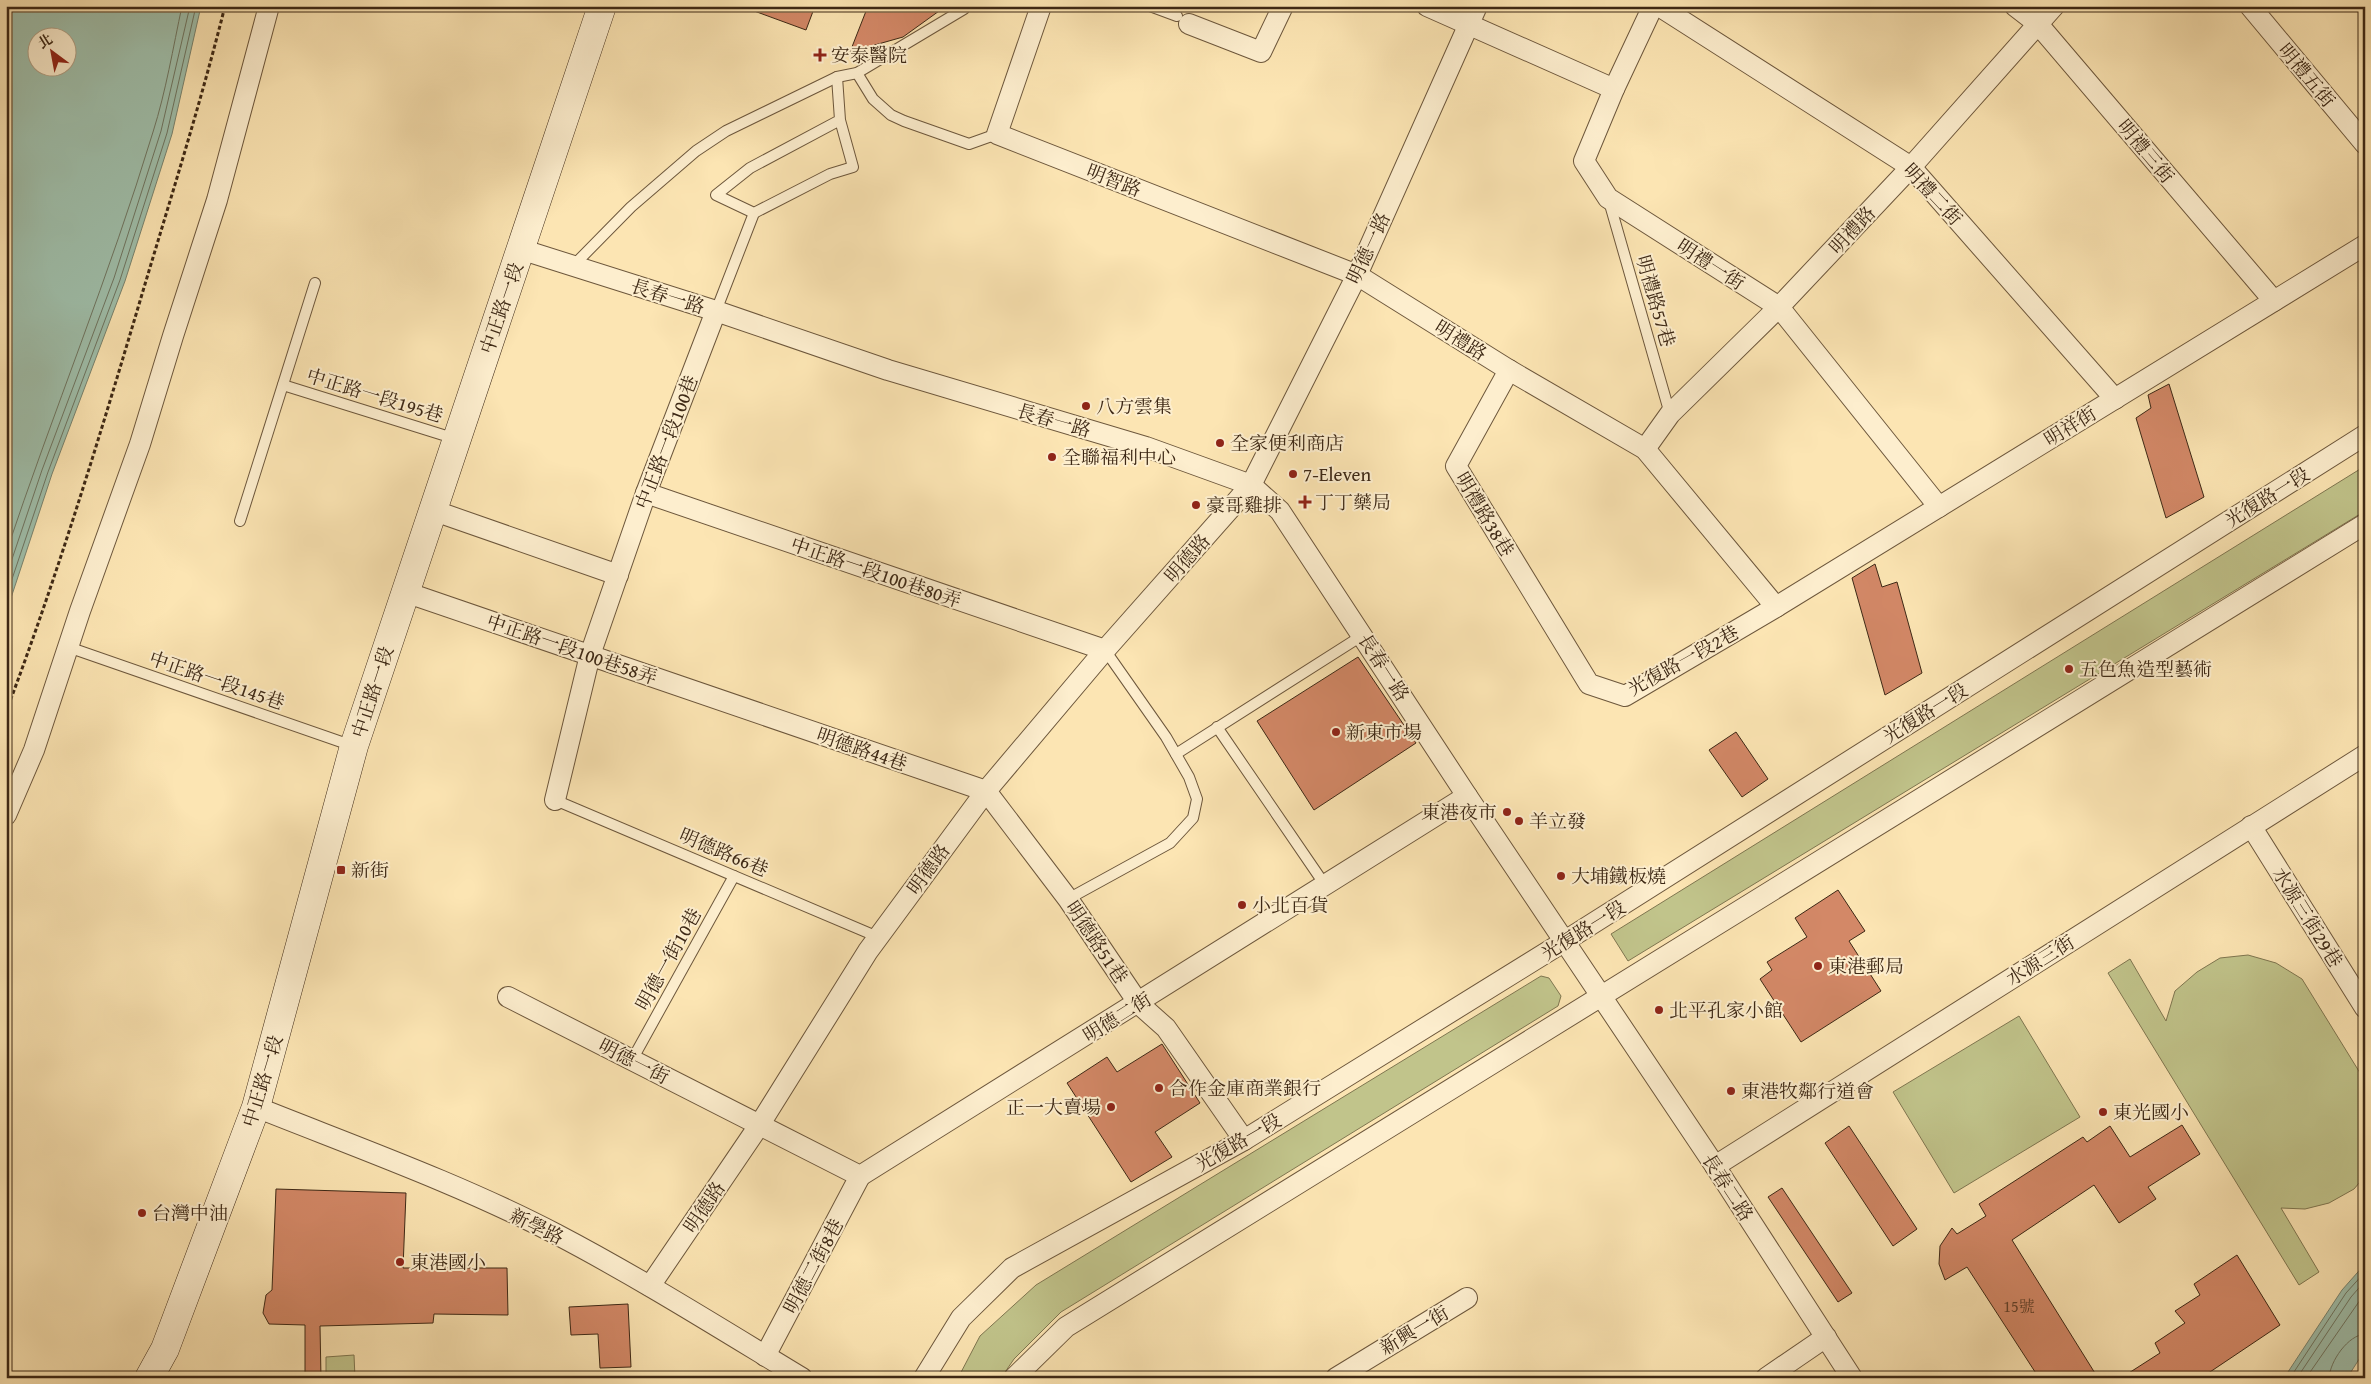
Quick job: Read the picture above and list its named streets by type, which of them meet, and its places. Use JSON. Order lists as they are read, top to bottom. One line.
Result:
{"streets":{"main road":["中正路一段"],"street":["明禮五街","明禮三街","明智路","明禮二街","明禮路","明德一路","明禮一街","長春一路","明祥街","中正路一段100巷","光復路一段","明禮路38巷","明德路","中正路一段100巷80弄","中正路一段100巷58弄","光復路一段2巷","明德路44巷","水源三街29巷","明德路51巷","水源三街","明德二街","明德一街","長春二路","新學路","明德二街8巷","新興一街"],"lane":["明禮路57巷","中正路一段195巷","中正路一段145巷","明德路66巷","明德一街10巷"]},"crossings":[["明禮三街","明禮路"],["明禮三街","明祥街"],["明智路","明禮路"],["明智路","明德一路"],["明禮二街","明禮路"],["明禮二街","明祥街"],["明禮路","明德一路"],["明禮路","明禮一街"],["明禮路","明禮路57巷"],["明禮路","明祥街"],["明禮路","明禮路38巷"],["明禮路","光復路一段2巷"],["明德一路","長春一路"],["明德一路","明德路"],["明禮一街","明禮路57巷"],["明禮一街","明祥街"],["長春一路","中正路一段"],["長春一路","中正路一段100巷"],["長春一路","光復路一段"],["長春一路","明德路"],["長春一路","明德二街"],["長春一路","長春二路"],["中正路一段","中正路一段195巷"],["中正路一段","中正路一段100巷58弄"],["中正路一段","中正路一段145巷"],["中正路一段","新學路"],["明祥街","光復路一段2巷"],["中正路一段100巷","中正路一段100巷80弄"],["中正路一段100巷","中正路一段100巷58弄"],["中正路一段100巷","明德路66巷"],["光復路一段","明德路51巷"],["明禮路38巷","光復路一段2巷"],["明德路","中正路一段100巷80弄"],["明德路","明德路44巷"],["明德路","明德路66巷"],["明德路","明德路51巷"],["明德路","明德一街"],["明德路","新學路"],["中正路一段100巷58弄","明德路44巷"],["明德路44巷","明德路51巷"],["明德路66巷","明德一街10巷"],["水源三街29巷","水源三街"],["明德路51巷","明德二街"],["明德一街10巷","明德一街"],["水源三街","長春二路"],["明德二街","明德二街8巷"],["新學路","明德二街8巷"]],"places":{"health":["安泰醫院","丁丁藥局"],"other":["八方雲集","全家便利商店","全聯福利中心","7-Eleven","豪哥雞排","五色魚造型藝術","新東市場","東港夜市","羊立發","大埔鐵板燒","小北百貨","東港郵局","北平孔家小館","合作金庫商業銀行","東港牧鄰行道會","正一大賣場","東光國小","台灣中油","東港國小"],"transit":["新街"]},"house_numbers":["15號"],"north":"top left"}
